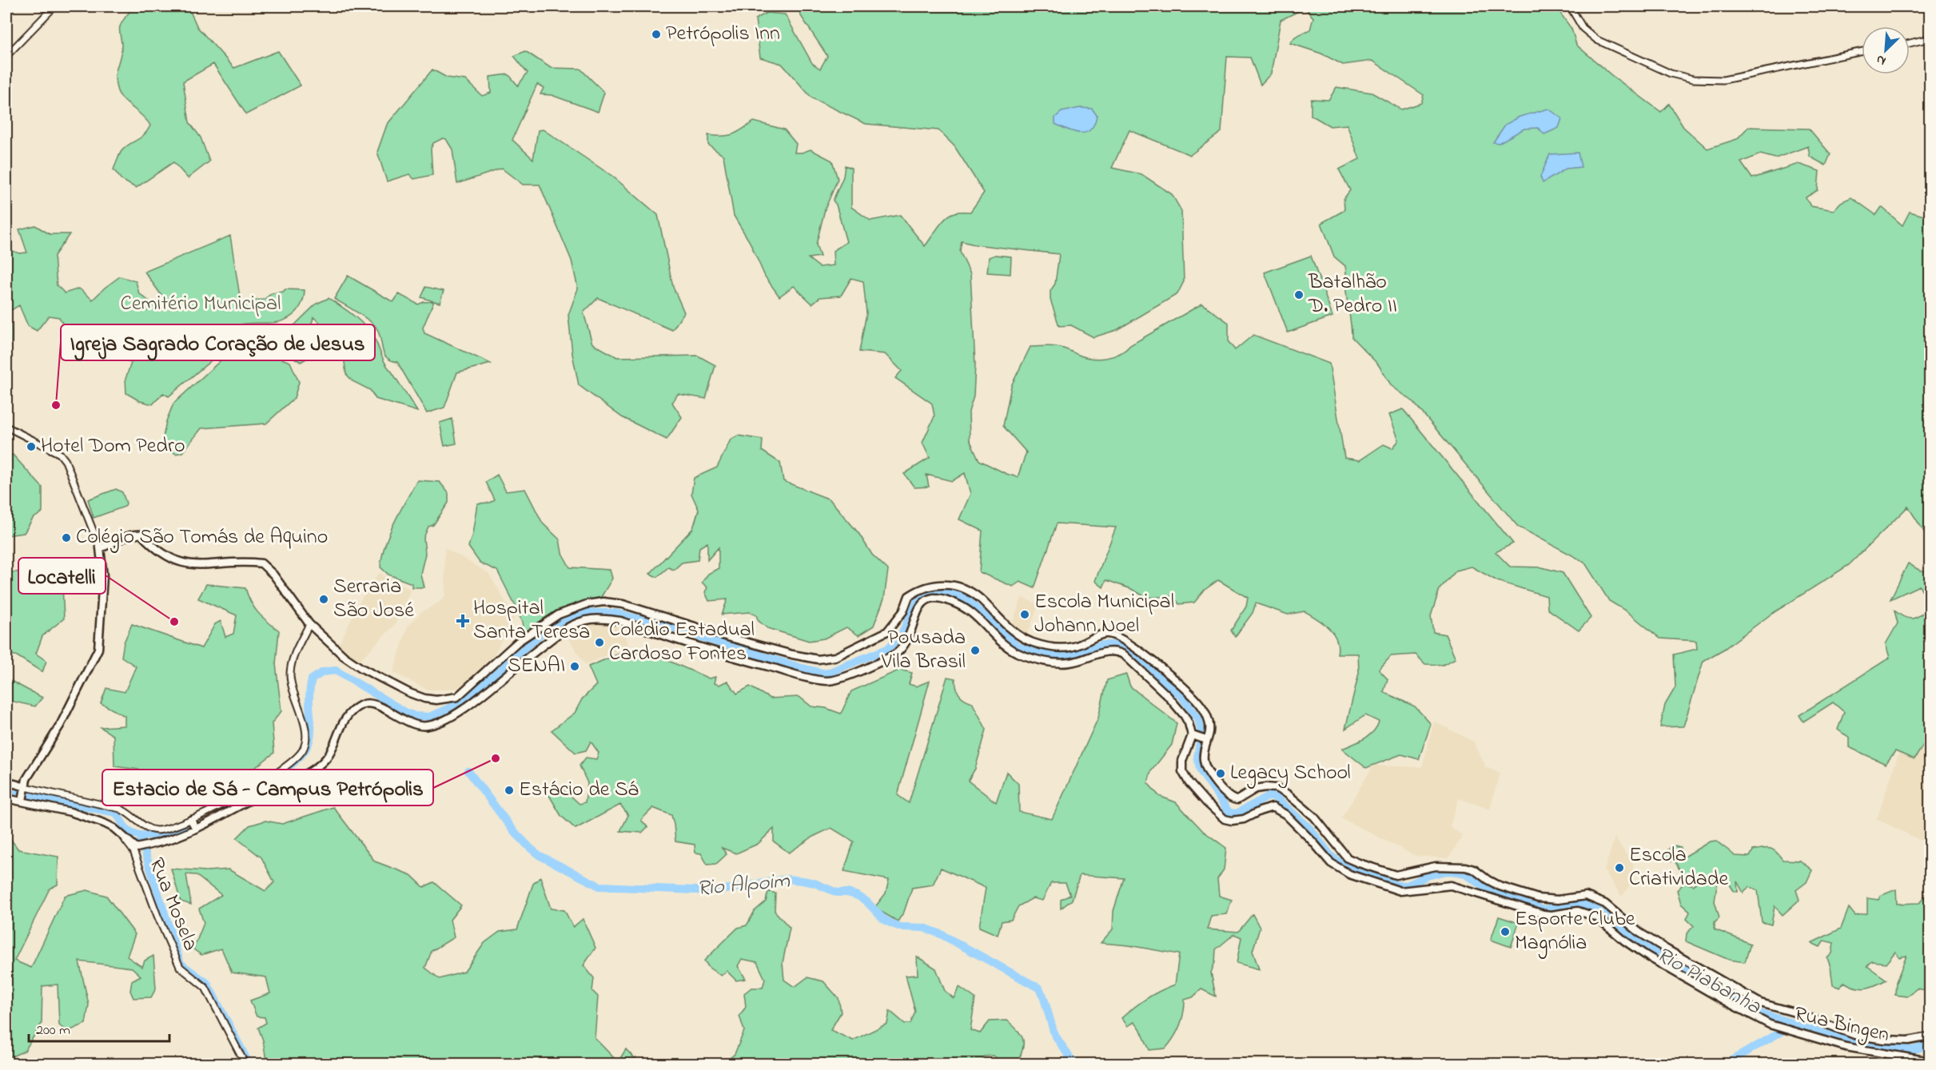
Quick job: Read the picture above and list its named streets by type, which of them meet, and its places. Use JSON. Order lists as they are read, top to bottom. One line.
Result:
{"streets":{"main road":["Rua Mosela","Rua Bingen"]},"water":["Rio Alpoim","Rio Piabanha"],"parks":["Cemitério Municipal"],"places":{"other":["Petrópolis Inn","Batalhão D. Pedro II","Igreja Sagrado Coração de Jesus","Hotel Dom Pedro","Colégio São Tomás de Aquino","Serraria São José","Escola Municipal Johann Noel","Locatelli","Colédio Estadual Cardoso Fontes","Pousada Vila Brasil","SENAI","Estacio de Sá - Campus Petrópolis","Legacy School","Estácio de Sá","Escola Criatividade","Esporte Clube Magnólia"],"health":["Hospital Santa Teresa"]},"scale_bar":"200 m","north":"bottom left"}
